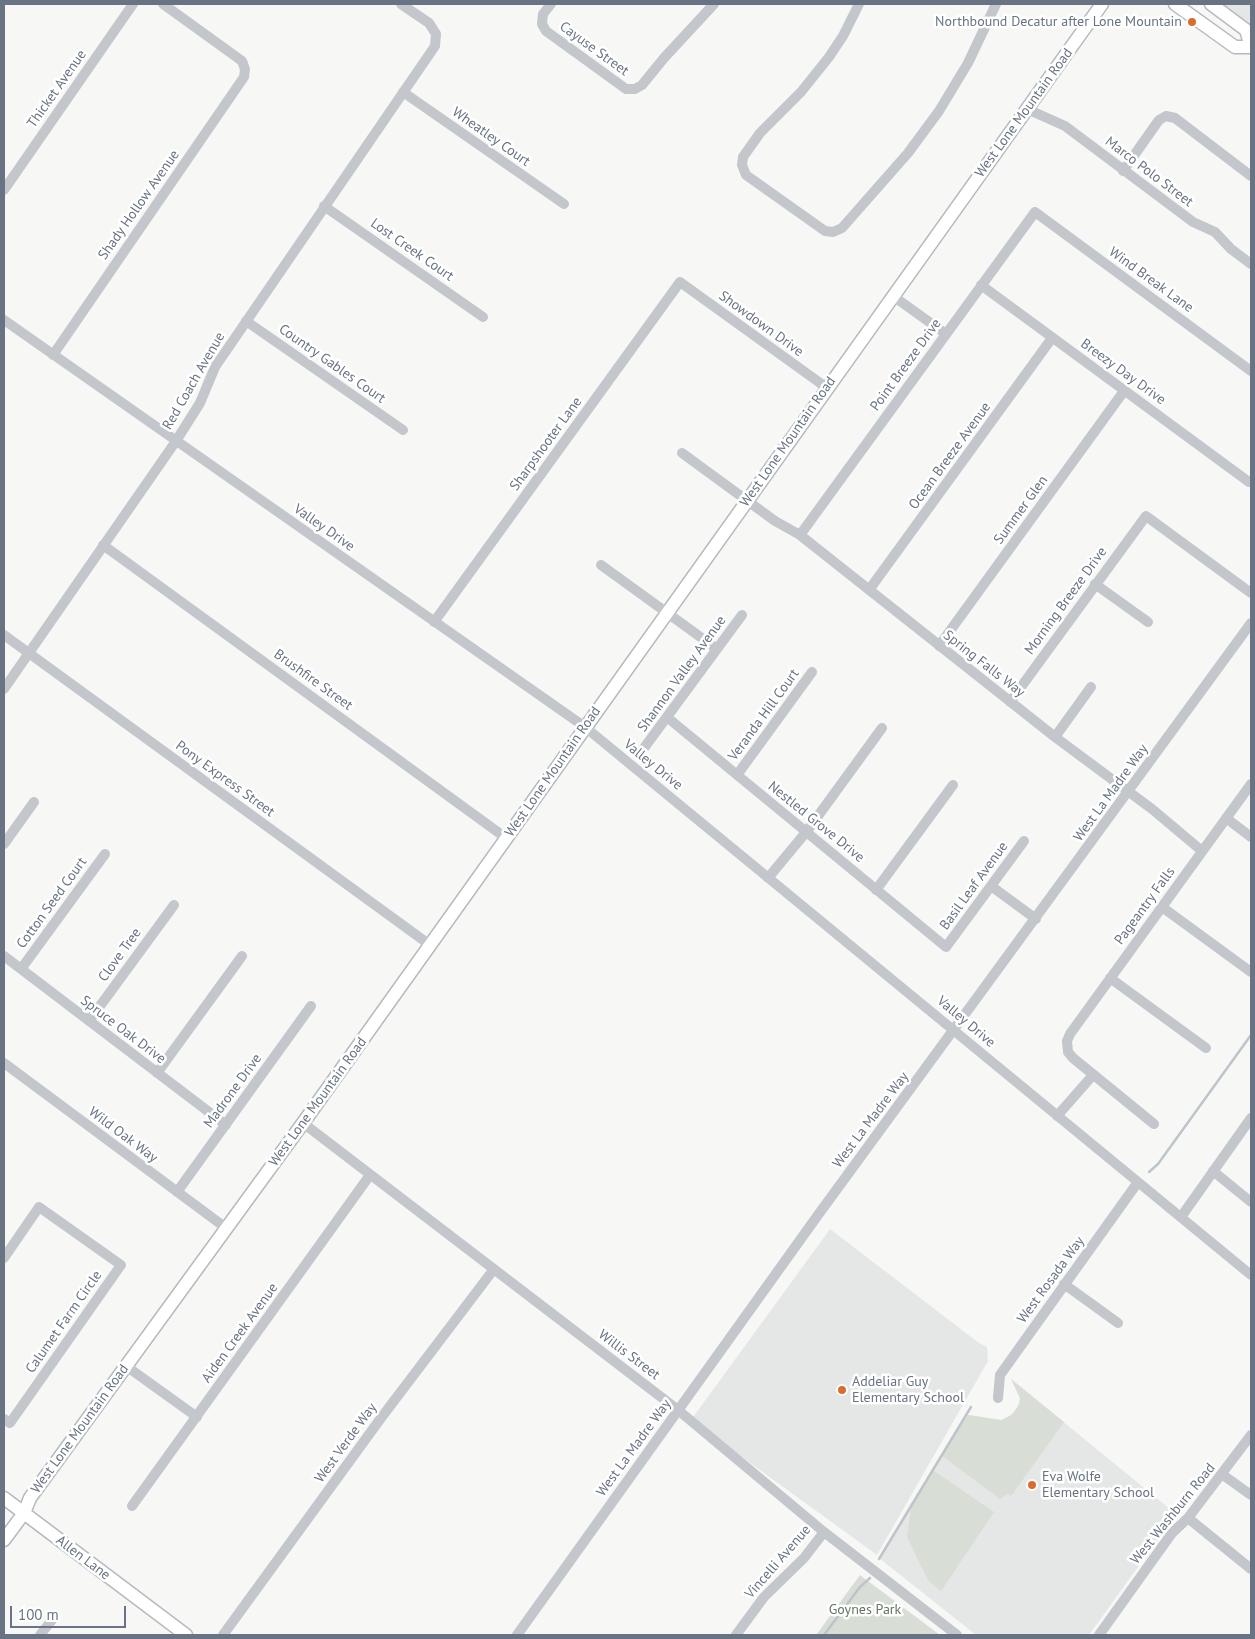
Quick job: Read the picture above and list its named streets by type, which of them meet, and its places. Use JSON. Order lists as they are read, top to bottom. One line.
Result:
{"streets":{"main road":["West Lone Mountain Road","Allen Lane"],"street":["Cayuse Street","Thicket Avenue","Wheatley Court","Marco Polo Street","Shady Hollow Avenue","Lost Creek Court","Wind Break Lane","Showdown Drive","Country Gables Court","Point Breeze Drive","Breezy Day Drive","Red Coach Avenue","Sharpshooter Lane","Ocean Breeze Avenue","Summer Glen","Valley Drive","Morning Breeze Drive","Spring Falls Way","Shannon Valley Avenue","Brushfire Street","Veranda Hill Court","Pony Express Street","West La Madre Way","Nestled Grove Drive","Basil Leaf Avenue","Cotton Seed Court","Pageantry Falls","Clove Tree","Spruce Oak Drive","Madrone Drive","Wild Oak Way","West Rosada Way","Calumet Farm Circle","Aiden Creek Avenue","Willis Street","West Verde Way","West Washburn Road","Vincelli Avenue"]},"crossings":[["West Lone Mountain Road","Marco Polo Street"],["West Lone Mountain Road","Showdown Drive"],["West Lone Mountain Road","Valley Drive"],["West Lone Mountain Road","Spring Falls Way"],["West Lone Mountain Road","Brushfire Street"],["West Lone Mountain Road","Pony Express Street"],["West Lone Mountain Road","Wild Oak Way"],["West Lone Mountain Road","Willis Street"],["West Lone Mountain Road","Allen Lane"],["Wheatley Court","Red Coach Avenue"],["Shady Hollow Avenue","Valley Drive"],["Lost Creek Court","Red Coach Avenue"],["Wind Break Lane","Point Breeze Drive"],["Showdown Drive","Sharpshooter Lane"],["Country Gables Court","Red Coach Avenue"],["Point Breeze Drive","Breezy Day Drive"],["Point Breeze Drive","Spring Falls Way"],["Breezy Day Drive","Ocean Breeze Avenue"],["Breezy Day Drive","Summer Glen"],["Red Coach Avenue","Valley Drive"],["Red Coach Avenue","Brushfire Street"],["Red Coach Avenue","Pony Express Street"],["Sharpshooter Lane","Valley Drive"],["Ocean Breeze Avenue","Spring Falls Way"],["Summer Glen","Spring Falls Way"],["Valley Drive","West La Madre Way"],["Valley Drive","West Rosada Way"],["Morning Breeze Drive","Spring Falls Way"],["Spring Falls Way","West La Madre Way"],["Spring Falls Way","Pageantry Falls"],["Shannon Valley Avenue","Nestled Grove Drive"],["Veranda Hill Court","Nestled Grove Drive"],["West La Madre Way","Willis Street"],["Nestled Grove Drive","Basil Leaf Avenue"],["Cotton Seed Court","Spruce Oak Drive"],["Clove Tree","Spruce Oak Drive"],["Spruce Oak Drive","Madrone Drive"],["Madrone Drive","Wild Oak Way"],["Aiden Creek Avenue","Willis Street"],["Willis Street","West Verde Way"],["Willis Street","Vincelli Avenue"]],"parks":["Goynes Park"],"places":["Northbound Decatur after Lone Mountain","Addeliar Guy Elementary School","Eva Wolfe Elementary School"],"scale_bar":"100 m"}
